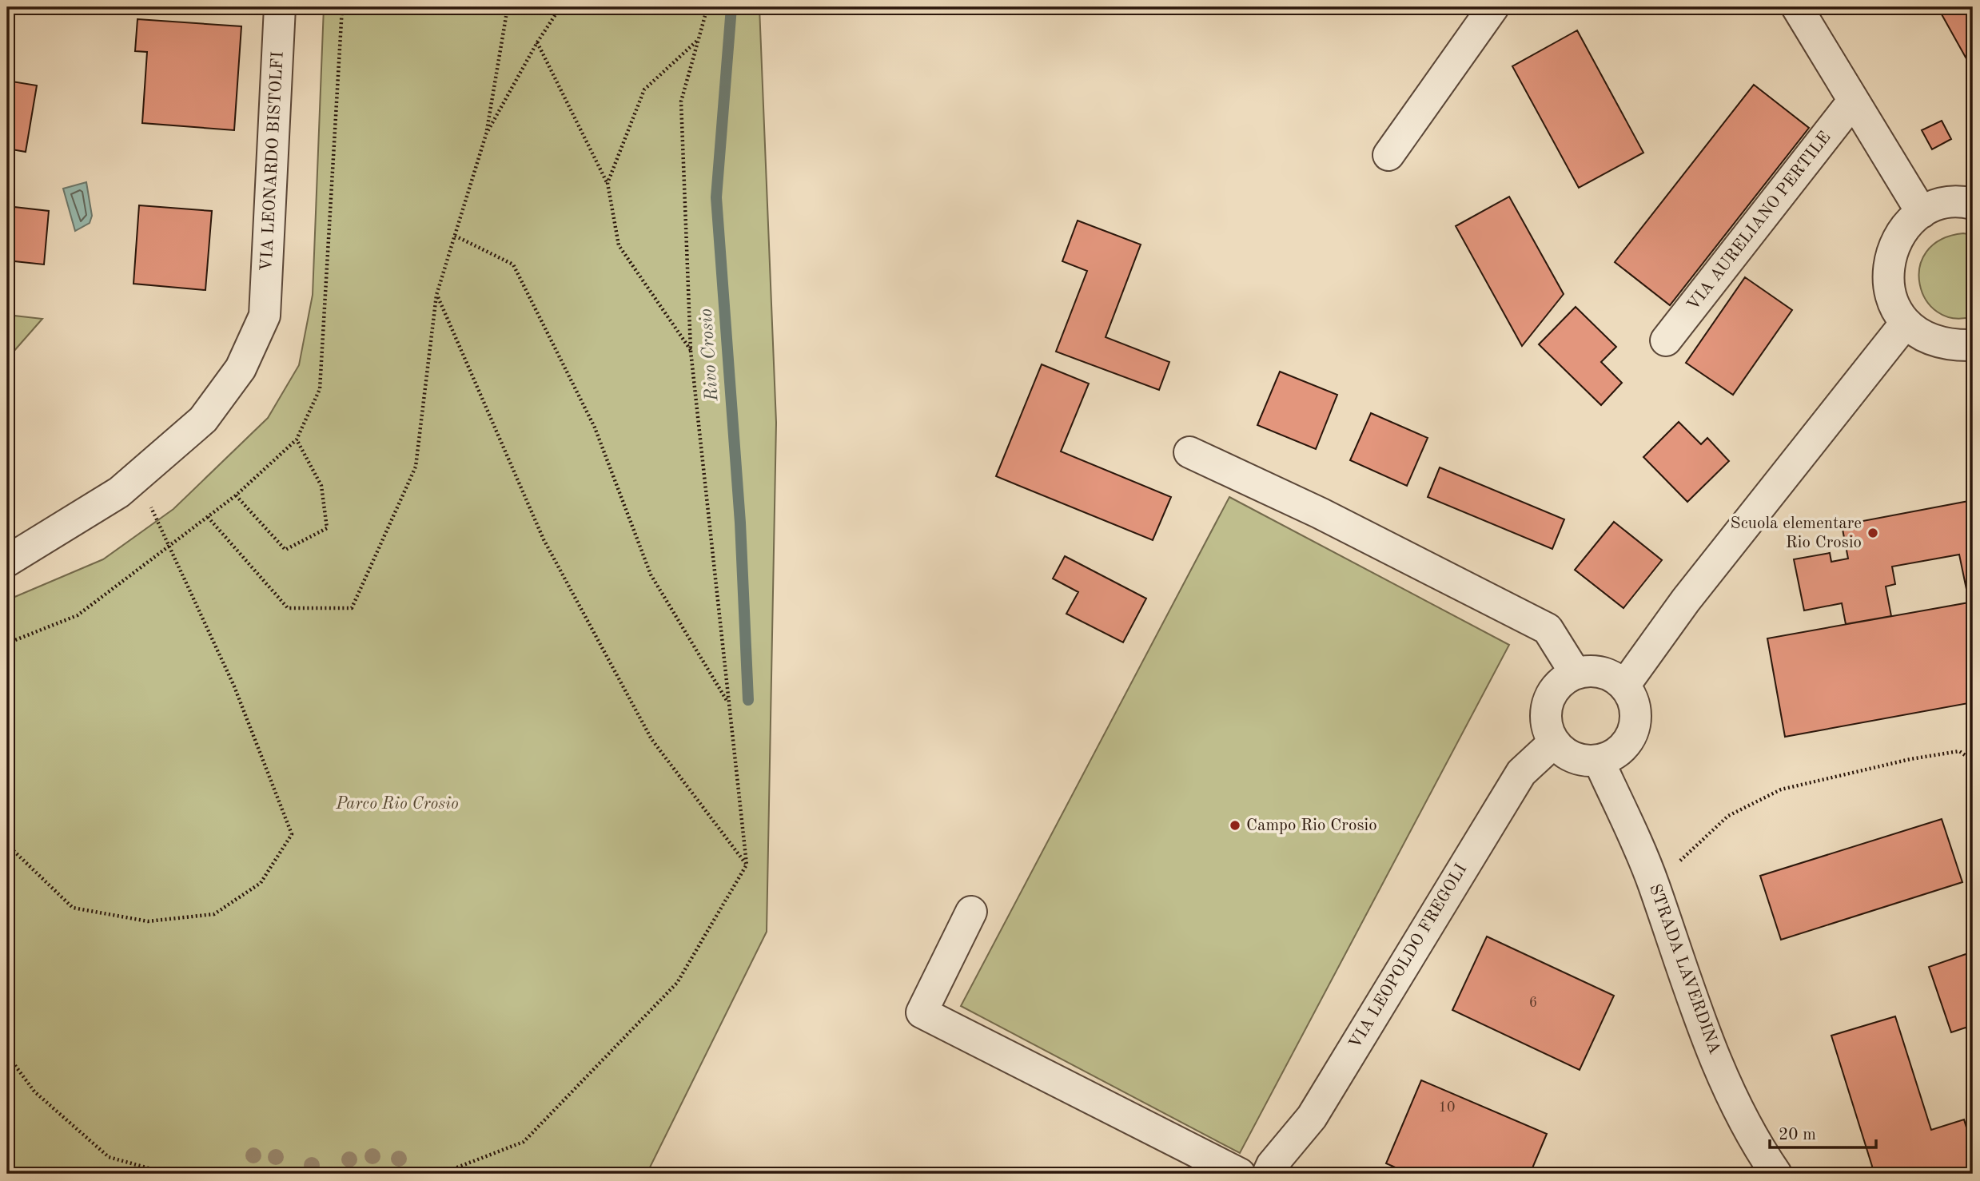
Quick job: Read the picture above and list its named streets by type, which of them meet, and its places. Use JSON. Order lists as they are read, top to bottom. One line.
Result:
{"streets":{"street":["VIA LEONARDO BISTOLFI","VIA AURELIANO PERTILE","VIA LEOPOLDO FREGOLI","STRADA LAVERDINA"]},"crossings":[["VIA LEOPOLDO FREGOLI","STRADA LAVERDINA"]],"water":["Rivo Crosio"],"parks":["Parco Rio Crosio"],"places":["Scuola elementare Rio Crosio","Campo Rio Crosio"],"house_numbers":["6","10"],"scale_bar":"20 m"}
